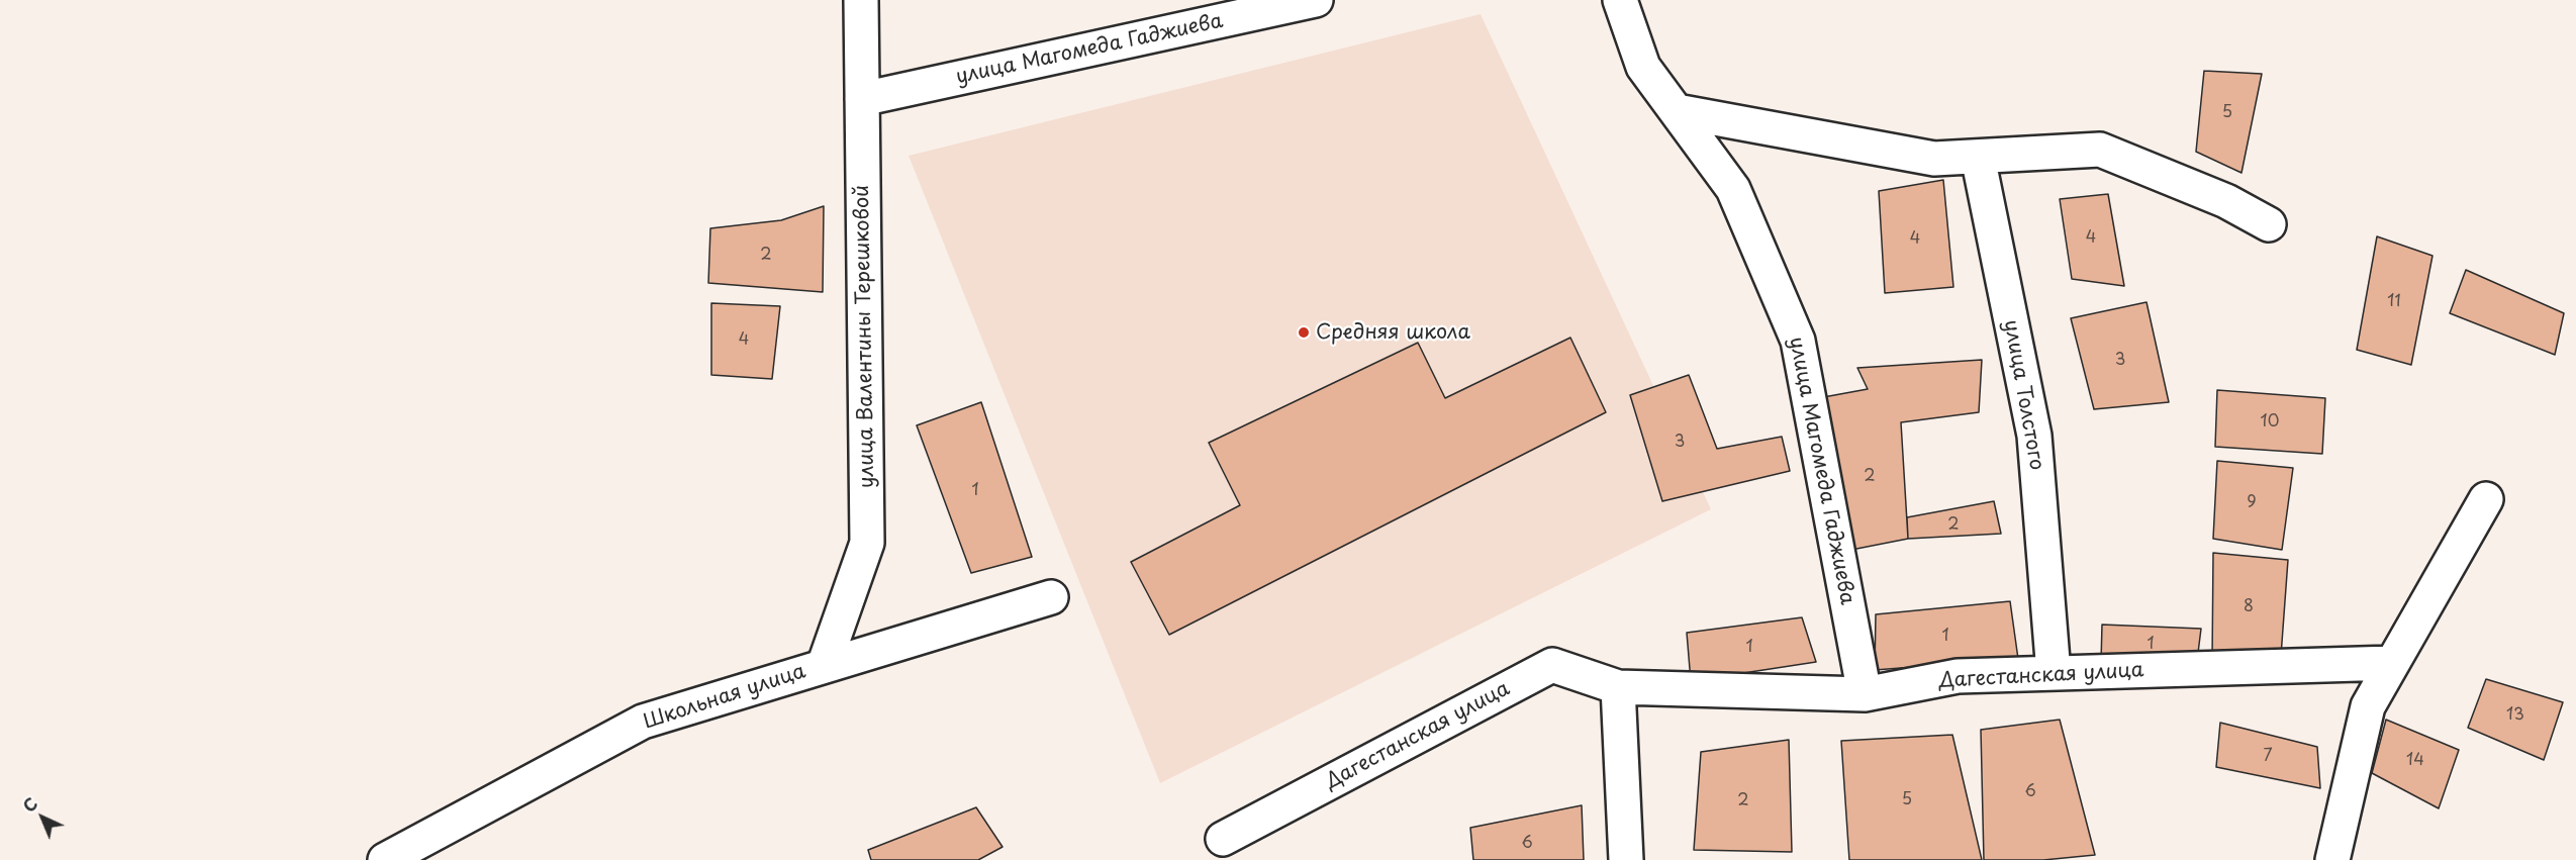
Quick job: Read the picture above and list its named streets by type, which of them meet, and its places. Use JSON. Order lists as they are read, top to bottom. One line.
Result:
{"streets":{"street":["улица Магомеда Гаджиева","улица Валентины Терешковой","улица Толстого","Дагестанская улица","Школьная улица"]},"crossings":[["улица Магомеда Гаджиева","улица Валентины Терешковой"],["улица Магомеда Гаджиева","Дагестанская улица"],["улица Валентины Терешковой","Школьная улица"],["улица Толстого","Дагестанская улица"]],"places":["Средняя школа"],"house_numbers":["5","4","4","2","11","4","3","10","3","2","1","9","2","8","1","1","1","13","7","14","6","5","2","6"],"north":"top left"}
